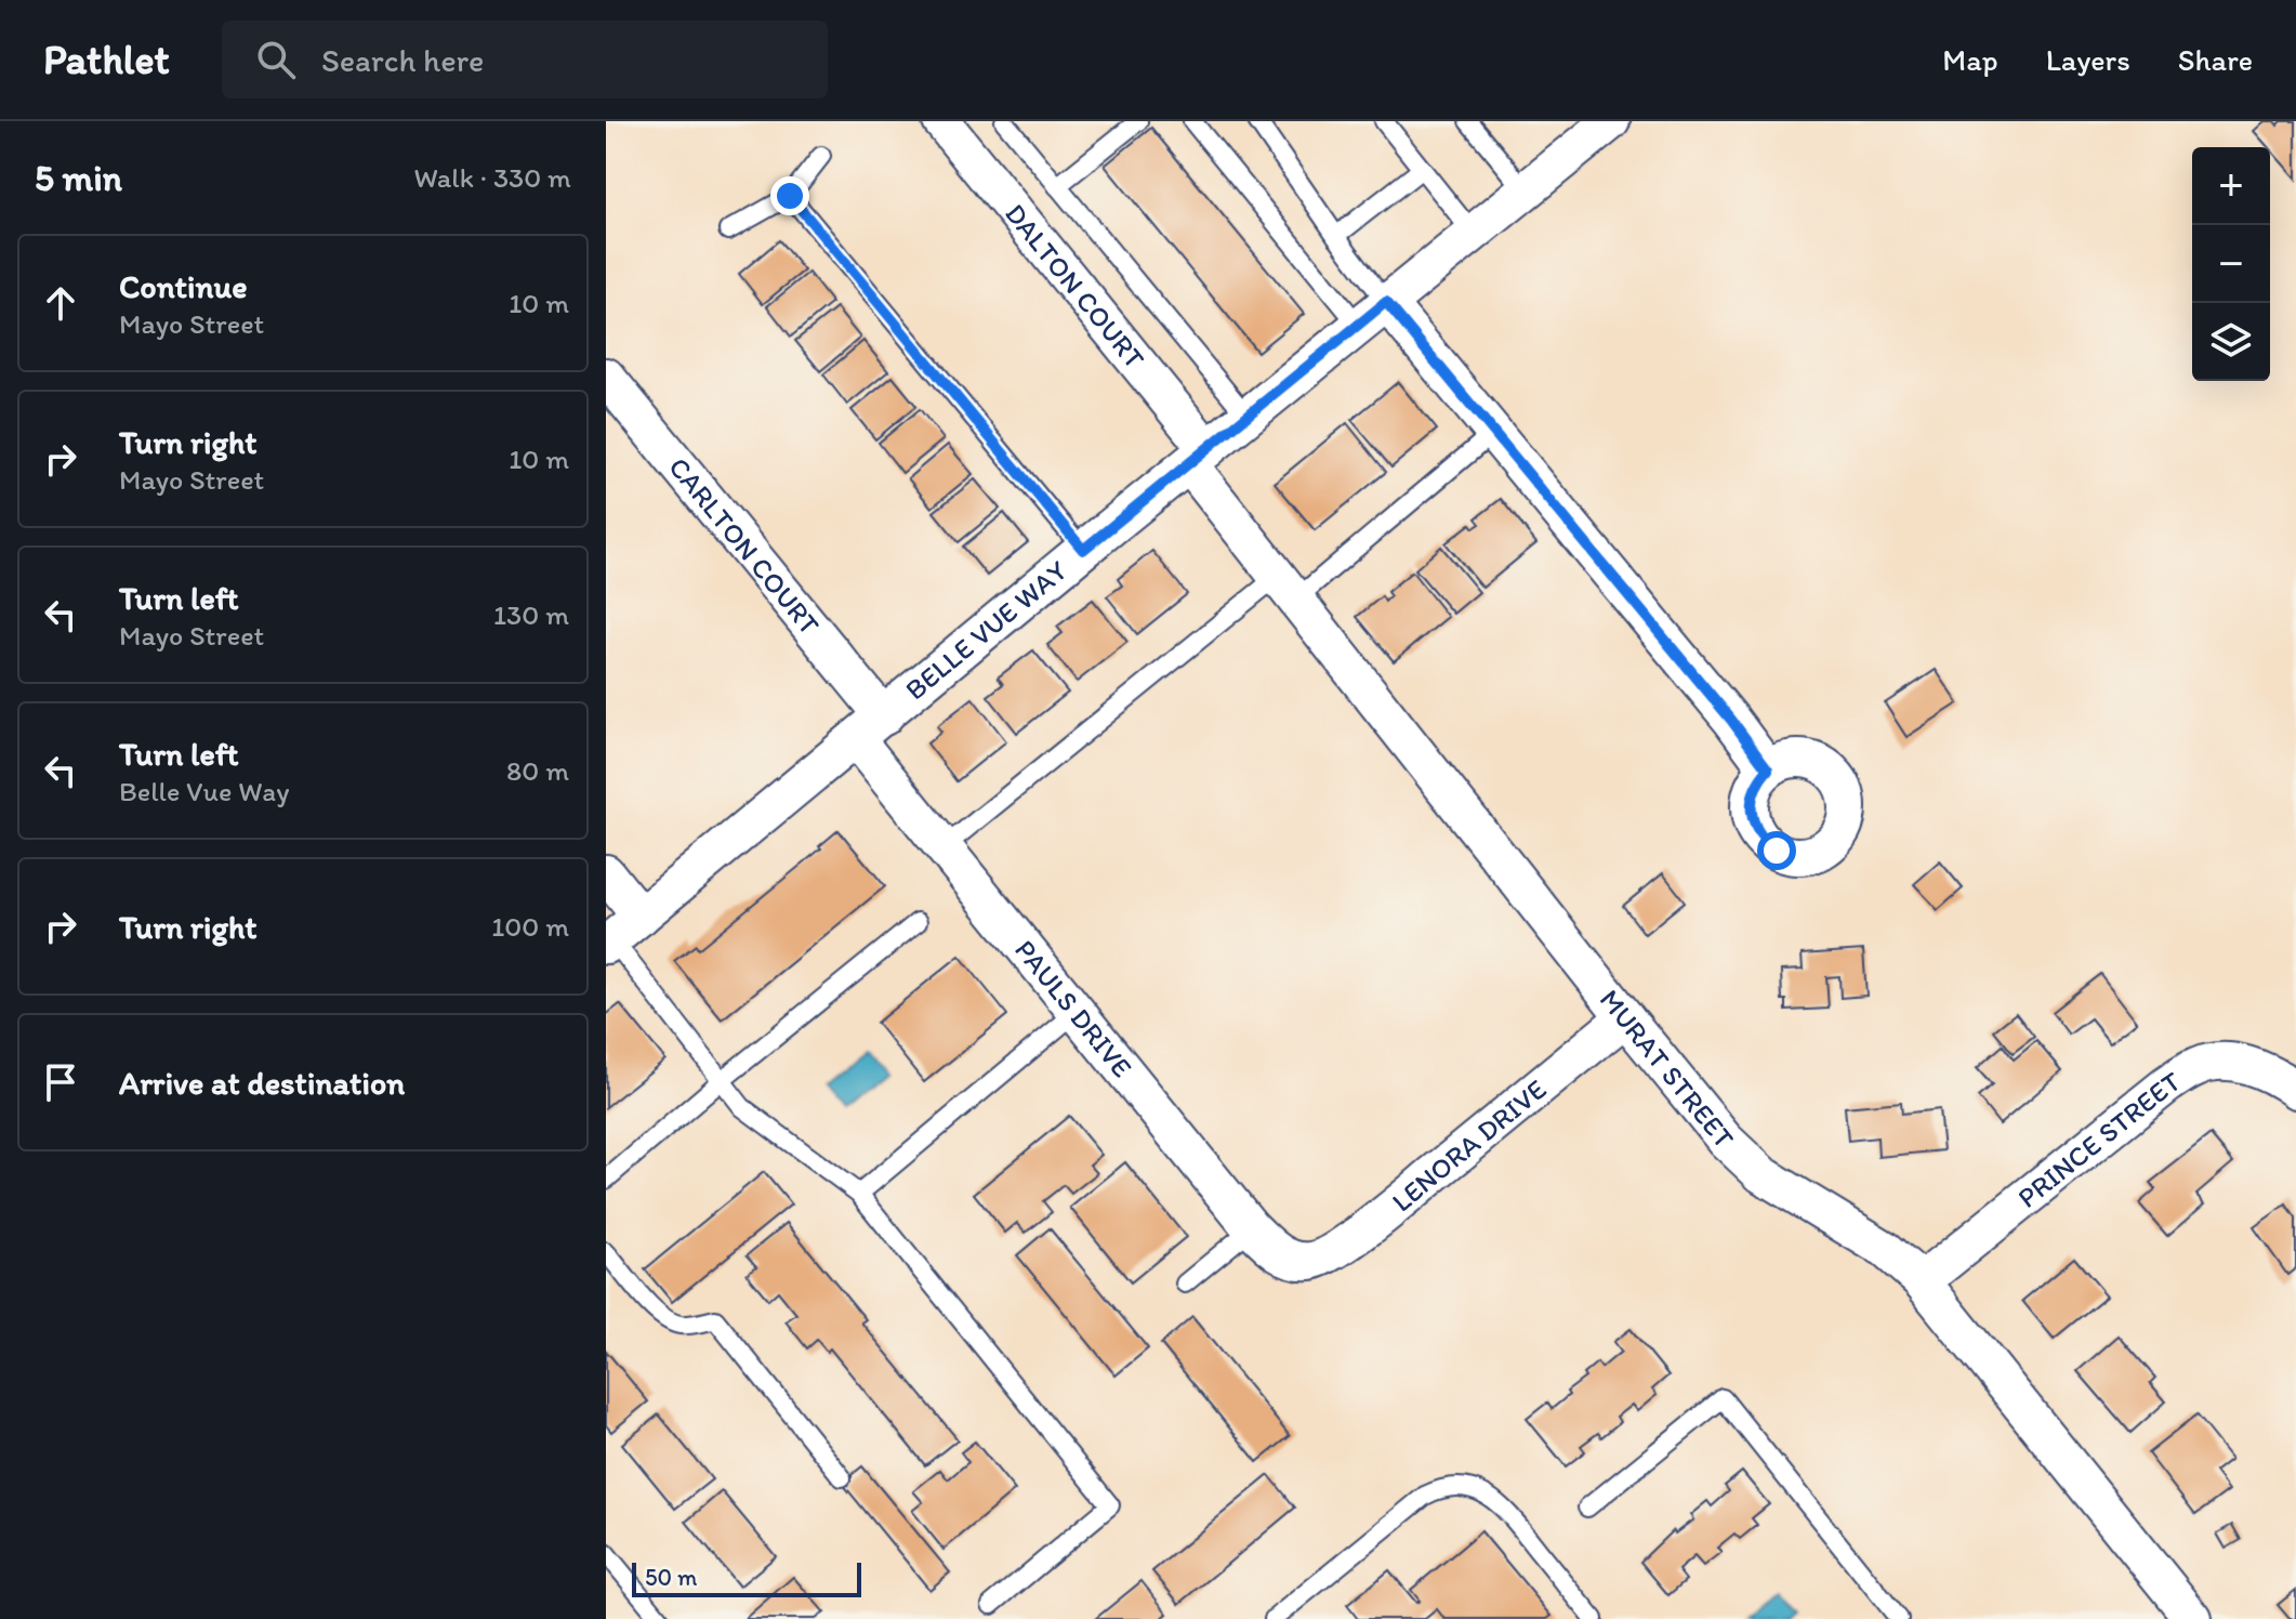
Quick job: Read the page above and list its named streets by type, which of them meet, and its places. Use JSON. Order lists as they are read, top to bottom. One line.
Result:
{"streets":{"street":["DALTON COURT","CARLTON COURT","BELLE VUE WAY","PAULS DRIVE","MURAT STREET","PRINCE STREET","LENORA DRIVE"]},"crossings":[["DALTON COURT","BELLE VUE WAY"],["DALTON COURT","MURAT STREET"],["CARLTON COURT","BELLE VUE WAY"],["CARLTON COURT","PAULS DRIVE"],["BELLE VUE WAY","PAULS DRIVE"],["BELLE VUE WAY","MURAT STREET"],["PAULS DRIVE","LENORA DRIVE"],["MURAT STREET","PRINCE STREET"],["MURAT STREET","LENORA DRIVE"]],"scale_bar":"50 m","page":{"header":"Pathlet","search":"Search here","nav":["Map","Layers","Share"],"heading":["5 min","Walk · 330 m"],"map_buttons":["+","−"],"list":[["Continue","Mayo Street","10 m"],["Turn right","Mayo Street","10 m"],["Turn left","Mayo Street","130 m"],["Turn left","Belle Vue Way","80 m"],["Turn right","100 m"],"Arrive at destination"],"scale":"50 m"}}
